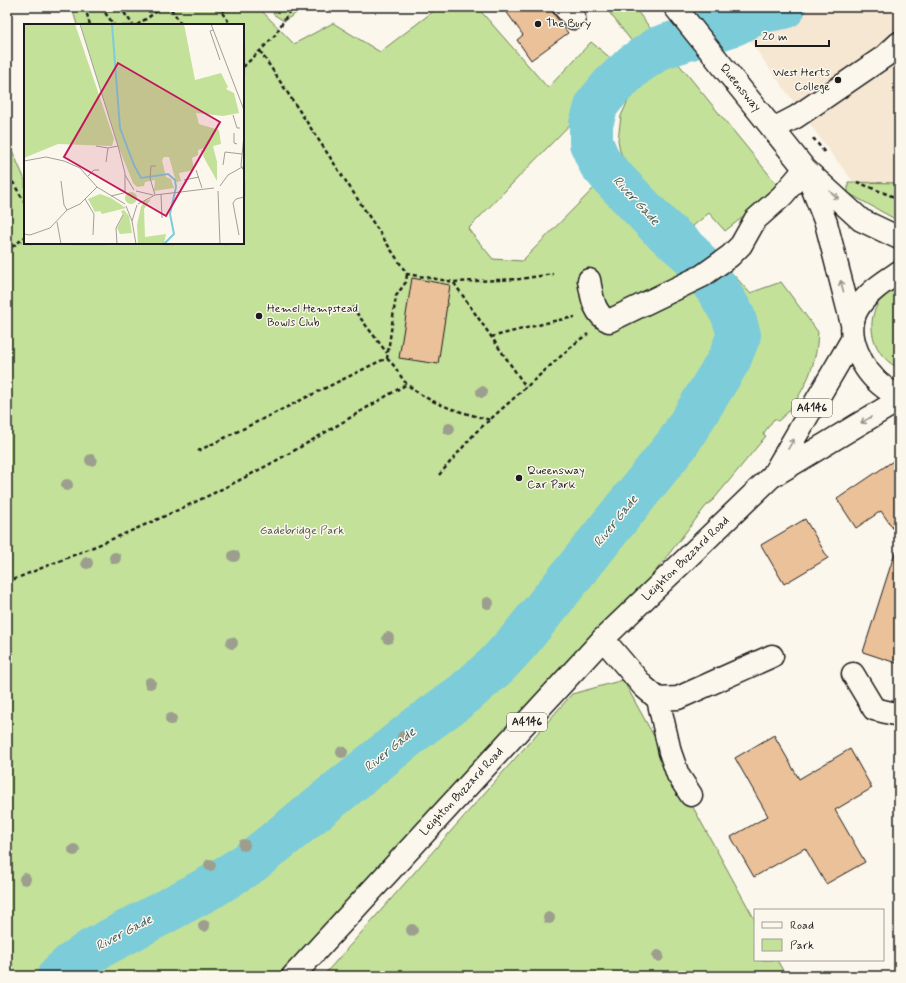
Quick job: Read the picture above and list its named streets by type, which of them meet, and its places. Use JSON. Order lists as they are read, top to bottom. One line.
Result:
{"streets":{"main road":["Queensway","A4146","Leighton Buzzard Road"]},"crossings":[["Queensway","Leighton Buzzard Road"]],"water":["River Gade"],"parks":["Gadebridge Park"],"places":["The Bury","West Herts College","Hemel Hempstead Bowls Club","Queensway Car Park"],"legend":["Road","Park"],"scale_bar":"20 m"}
